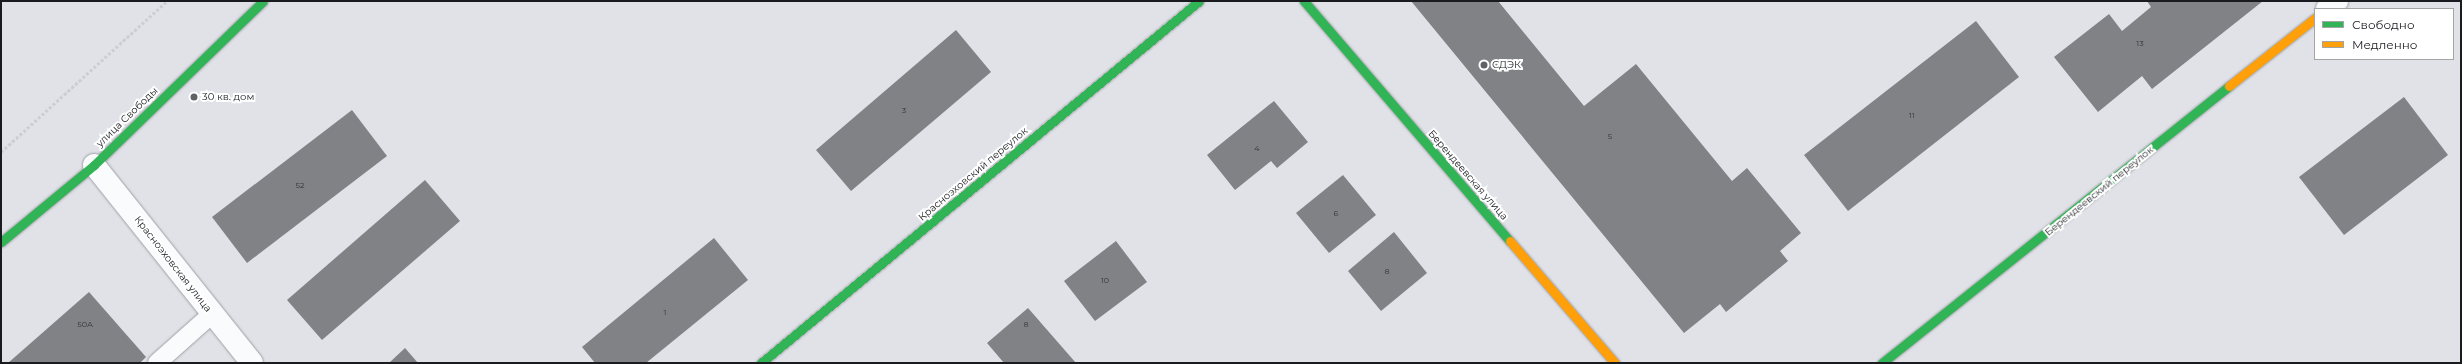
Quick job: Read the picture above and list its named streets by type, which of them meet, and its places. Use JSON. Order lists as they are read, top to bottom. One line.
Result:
{"streets":{"street":["улица Свободы","Красноэховский переулок","Берендеевская улица","Берендеевский переулок","Красноэховская улица"]},"crossings":[["улица Свободы","Красноэховская улица"]],"places":["СДЭК","30 кв. дом"],"house_numbers":["13","3","11","5","4","52","6","8","10","1","50А","8"],"legend":["Свободно","Медленно"]}
